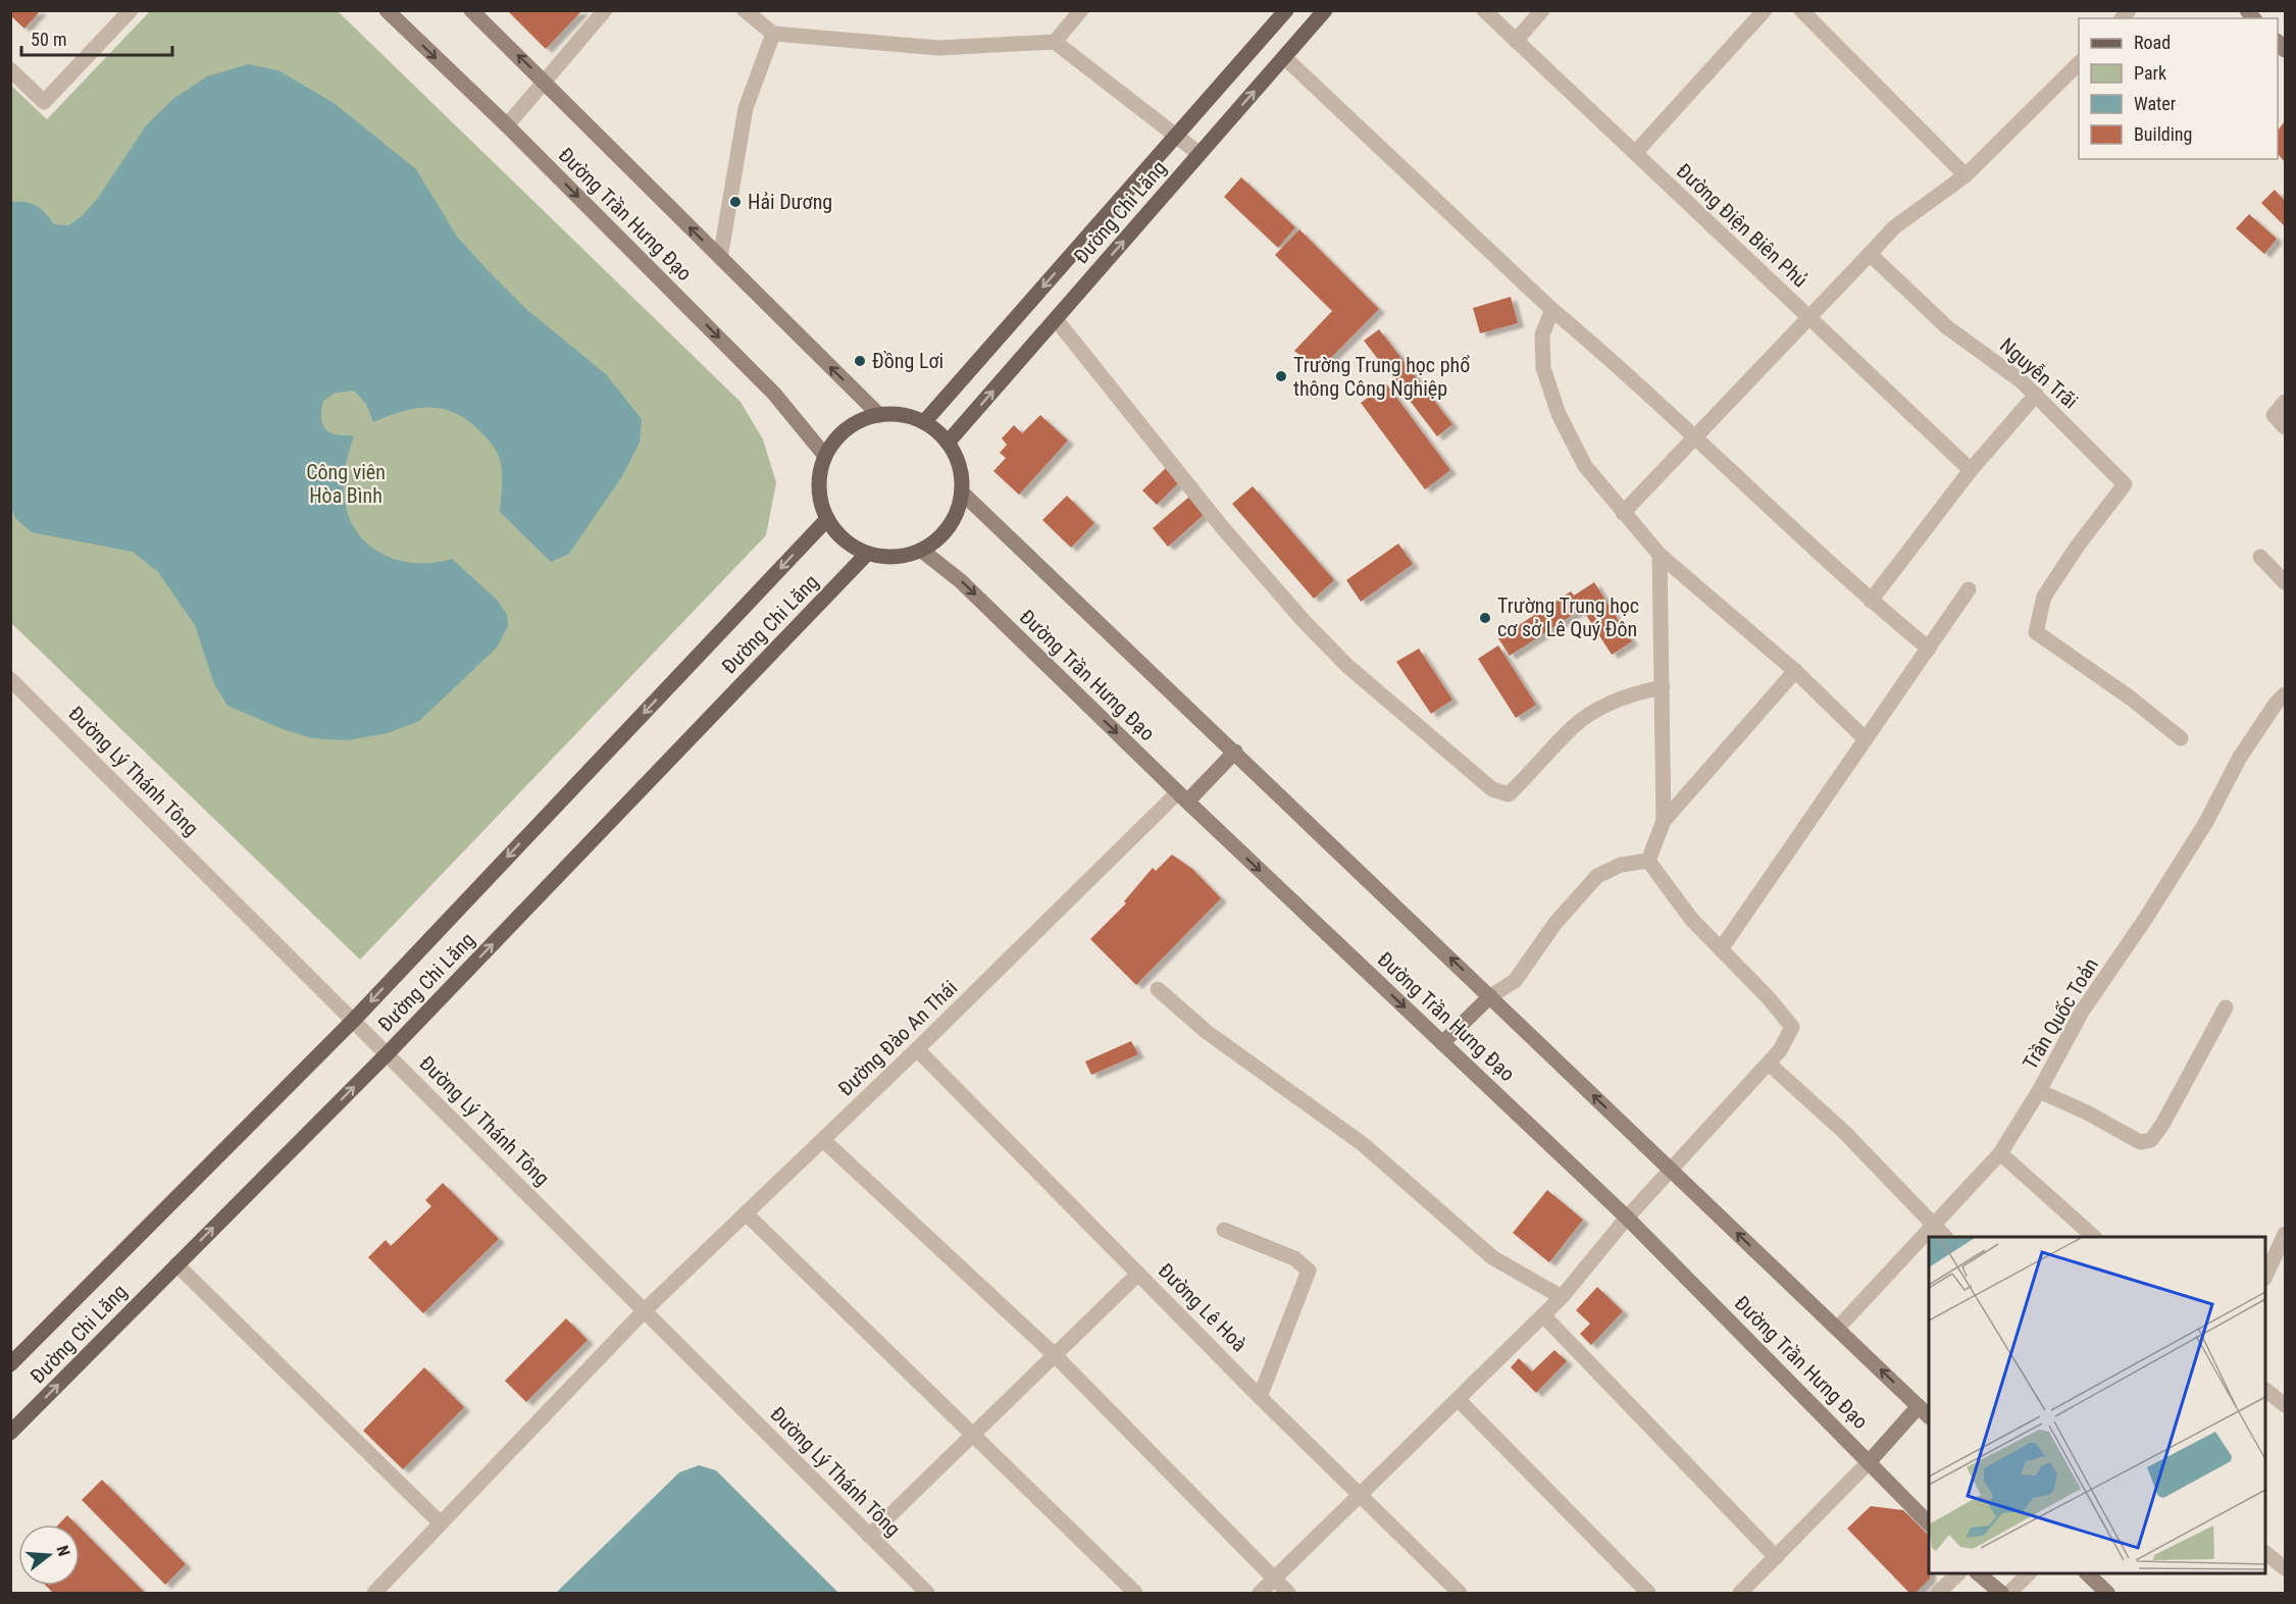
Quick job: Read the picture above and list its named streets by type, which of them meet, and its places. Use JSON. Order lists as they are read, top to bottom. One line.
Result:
{"streets":{"main road":["Đường Chi Lăng","Đường Trần Hưng Đạo"],"street":["Đường Điện Biên Phủ","Nguyễn Trãi","Đường Lý Thánh Tông","Trần Quốc Toản","Đường Đào An Thái","Đường Lê Hoà"]},"crossings":[["Đường Chi Lăng","Đường Trần Hưng Đạo"],["Đường Chi Lăng","Đường Lý Thánh Tông"],["Đường Trần Hưng Đạo","Đường Đào An Thái"],["Đường Lý Thánh Tông","Đường Đào An Thái"],["Đường Đào An Thái","Đường Lê Hoà"]],"parks":["Công viên Hòa Bình"],"places":["Hải Dương","Đồng Lơi","Trường Trung học phổ thông Công Nghiệp","Trường Trung học cơ sở Lê Quý Đôn"],"legend":["Road","Park","Water","Building"],"scale_bar":"50 m","north":"right"}
